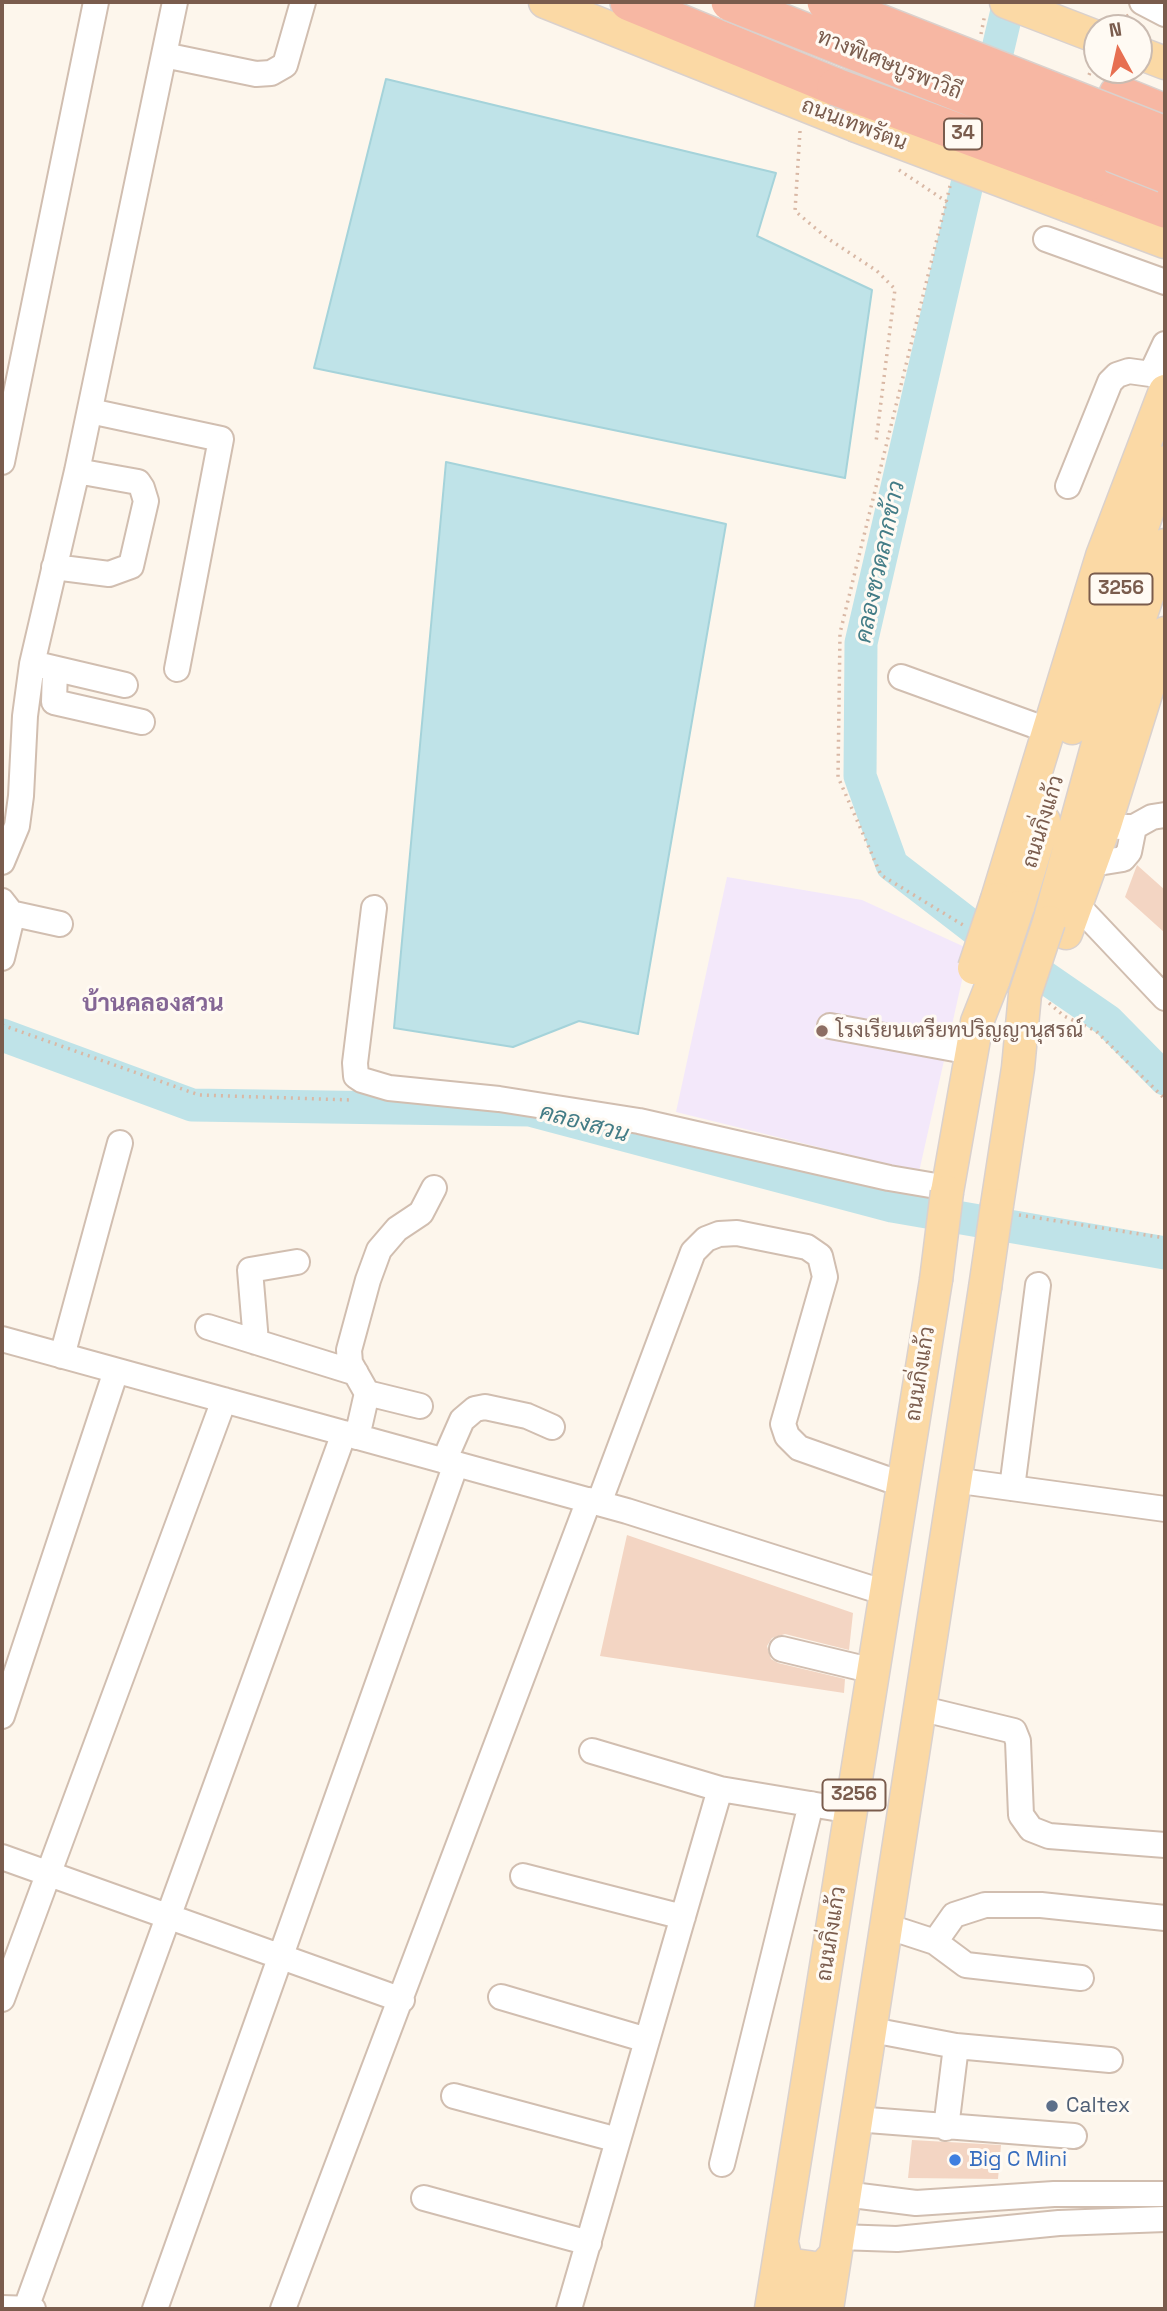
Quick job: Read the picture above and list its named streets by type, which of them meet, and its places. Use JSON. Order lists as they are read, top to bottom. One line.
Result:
{"streets":{"highway":["ทางพิเศษบูรพาวิถี","ถนนเทพรัตน","34"],"main road":["3256","ถนนกิ่งแก้ว"]},"districts":["บ้านคลองสวน"],"water":["คลองชวดลากข้าว","คลองสวน"],"places":["โรงเรียนเตรียทปริญญานุสรณ์","Caltex","Big C Mini"],"north":"top"}
